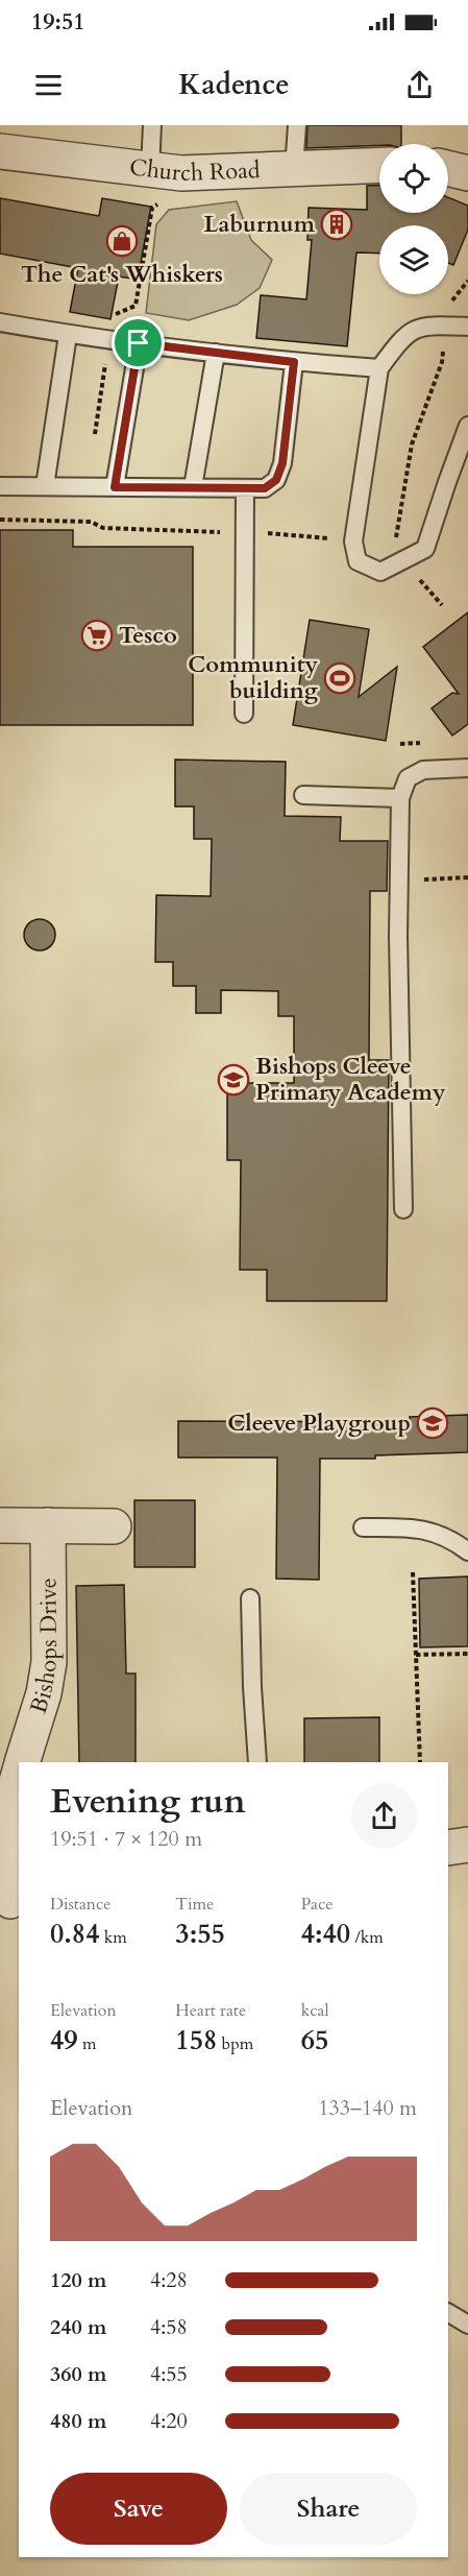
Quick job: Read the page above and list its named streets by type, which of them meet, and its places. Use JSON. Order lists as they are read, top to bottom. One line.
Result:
{"streets":{"street":["Church Road","Bishops Drive"]},"places":{"building":["Laburnum"],"shop":["The Cat's Whiskers"],"supermarket":["Tesco"],"sports":["Community building"],"school or university":["Bishops Cleeve Primary Academy","Cleeve Playgroup"]},"page":{"status":"19:51","header":"Kadence","heading":["Evening run","19:51 · 7 × 120 m"],"stats":[["Distance","0.84 km"],["Time","3:55"],["Pace","4:40 /km"],["Elevation","49 m"],["Heart rate","158 bpm"],["kcal","65"]],"chart":["Elevation","133–140 m"],"list":[{"name":"120 m","note":"4:28"},{"name":"240 m","note":"4:58"},{"name":"360 m","note":"4:55"},{"name":"480 m","note":"4:20"}],"buttons":["Save","Share"]}}
